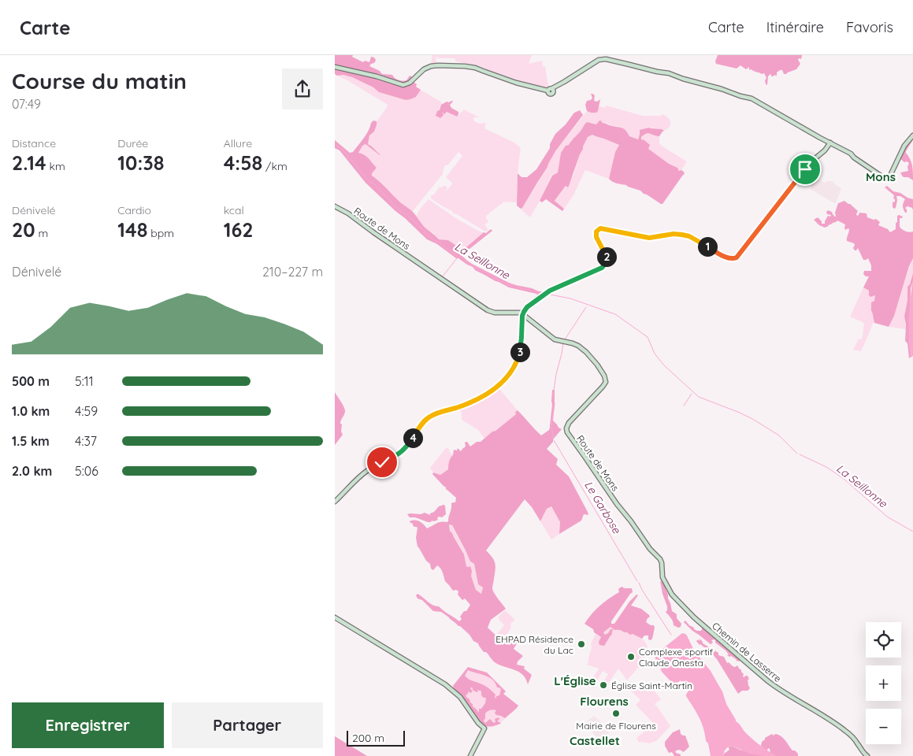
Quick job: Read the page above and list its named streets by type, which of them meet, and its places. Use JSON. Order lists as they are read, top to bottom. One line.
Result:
{"streets":{"street":["Route de Mons","Chemin de Lasserre"]},"crossings":[["Route de Mons","Chemin de Lasserre"]],"districts":["Mons","L'Église","Flourens","Castellet"],"water":["La Seillonne","Le Garbose"],"places":["EHPAD Résidence du Lac","Complexe sportif Claude Onesta","Église Saint-Martin","Mairie de Flourens"],"scale_bar":"200 m","page":{"header":"Carte","nav":["Carte","Itinéraire","Favoris"],"heading":["Course du matin","07:49"],"stats":[["Distance","2.14 km"],["Durée","10:38"],["Allure","4:58 /km"],["Dénivelé","20 m"],["Cardio","148 bpm"],["kcal","162"]],"pins":["1","2","3","4"],"chart":["Dénivelé","210–227 m"],"list":[{"name":"500 m","note":"5:11"},{"name":"1.0 km","note":"4:59"},{"name":"1.5 km","note":"4:37"},{"name":"2.0 km","note":"5:06"}],"map_buttons":["+","−"],"buttons":["Enregistrer","Partager"],"scale":"200 m"}}
